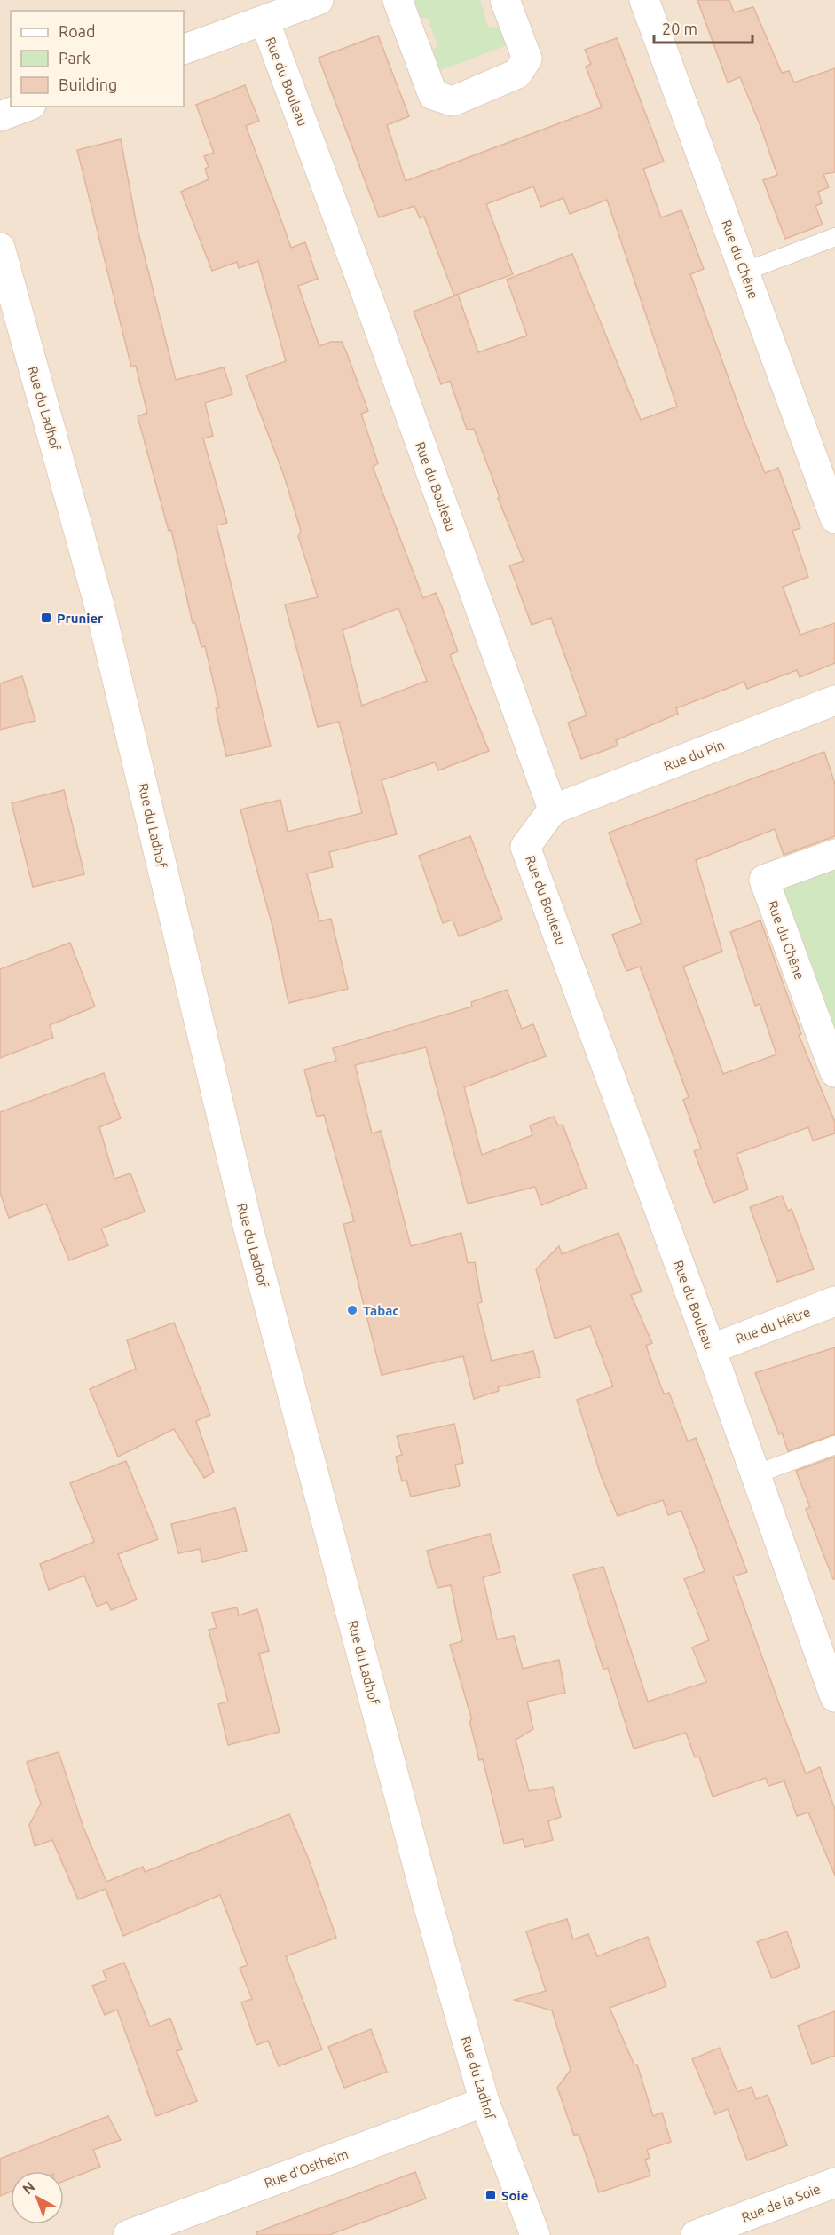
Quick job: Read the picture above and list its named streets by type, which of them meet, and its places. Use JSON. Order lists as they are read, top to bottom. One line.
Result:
{"streets":{"street":["Rue du Bouleau","Rue du Chêne","Rue du Ladhof","Rue du Pin","Rue du Hêtre","Rue d'Ostheim","Rue de la Soie"]},"crossings":[["Rue du Bouleau","Rue du Pin"],["Rue du Bouleau","Rue du Hêtre"],["Rue du Ladhof","Rue d'Ostheim"]],"places":{"transit":["Prunier","Soie"],"other":["Tabac"]},"legend":["Road","Park","Building"],"scale_bar":"20 m","north":"top left"}
